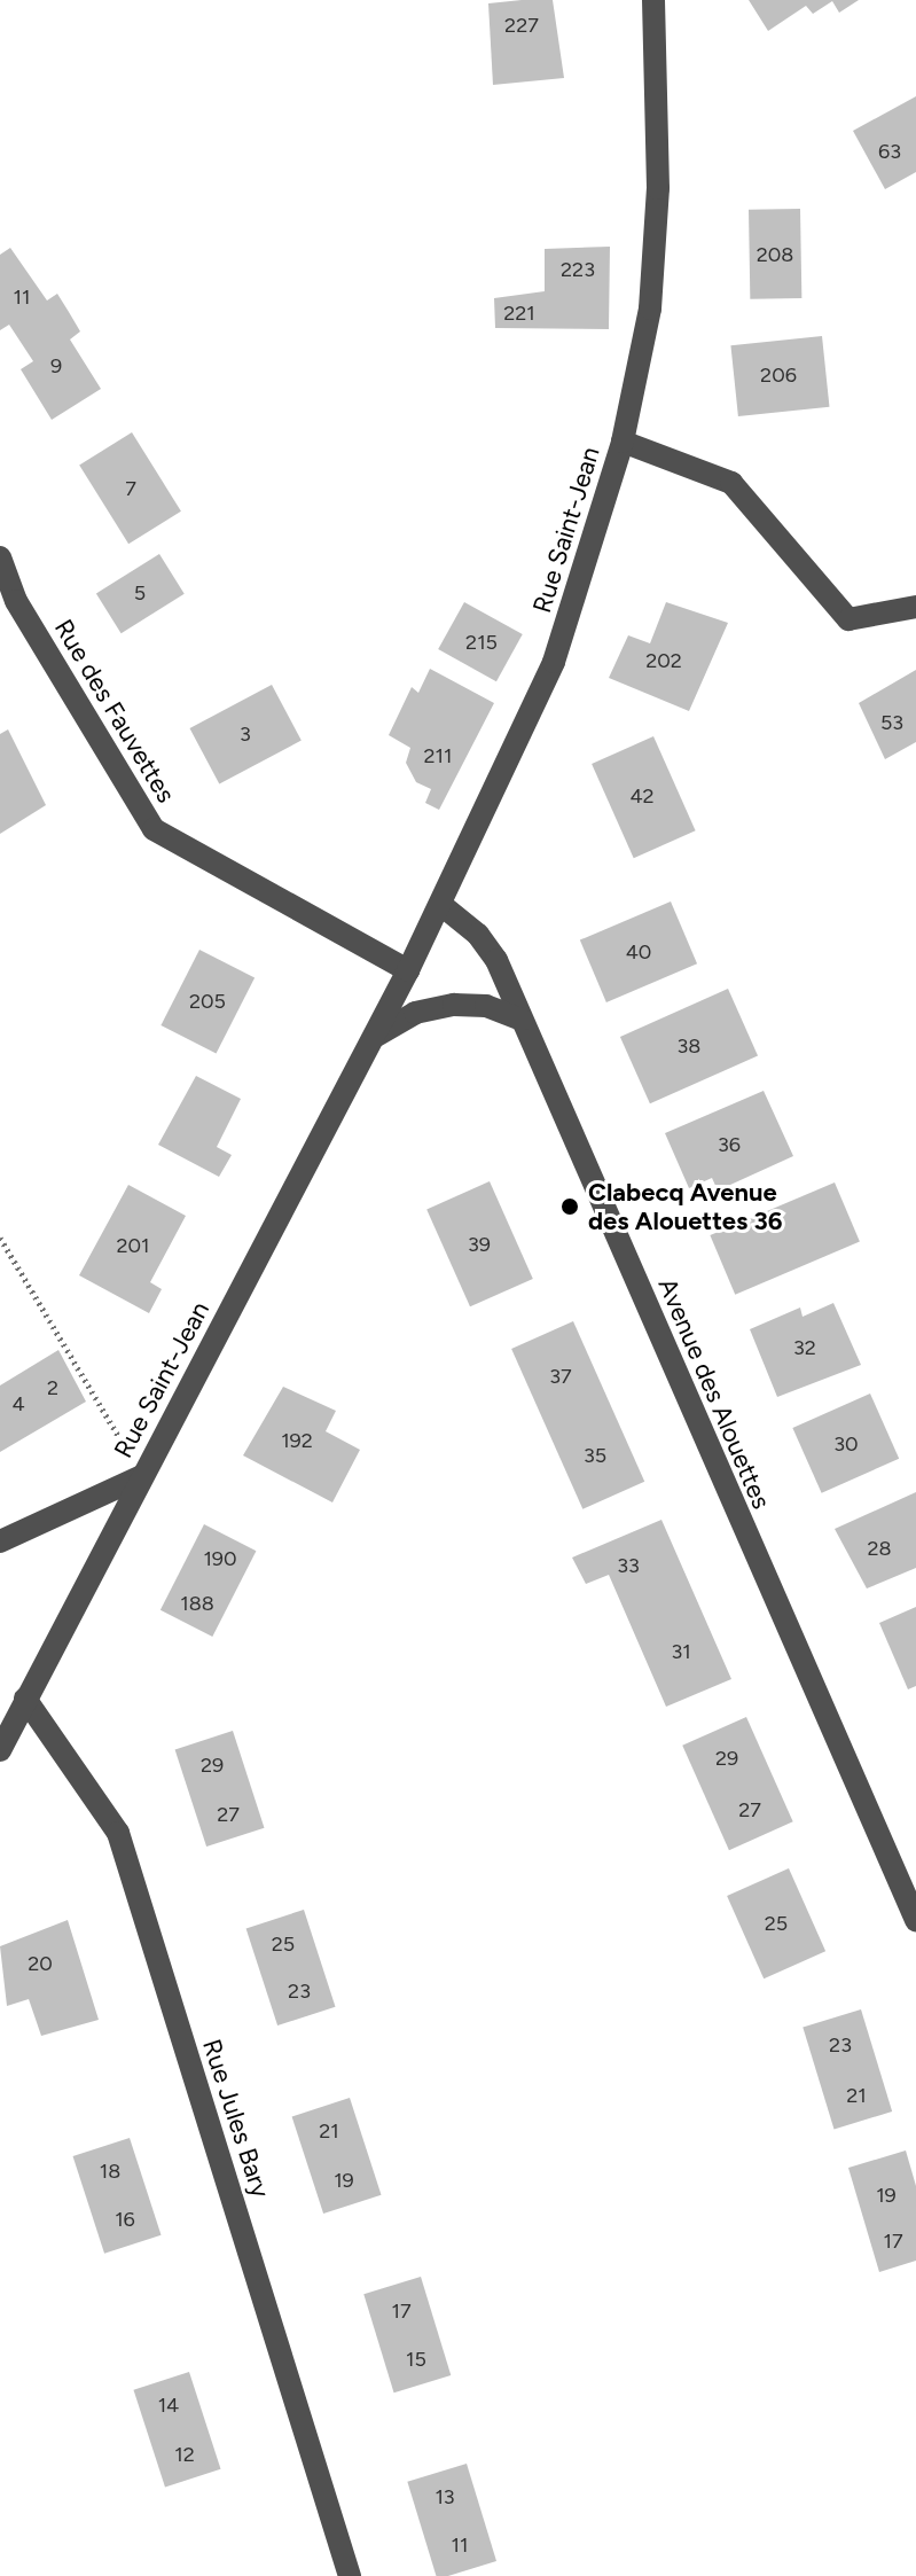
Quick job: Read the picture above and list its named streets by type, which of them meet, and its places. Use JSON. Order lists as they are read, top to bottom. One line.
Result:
{"streets":{"street":["Rue Saint-Jean","Rue des Fauvettes","Avenue des Alouettes","Rue Jules Bary"]},"crossings":[["Rue Saint-Jean","Rue des Fauvettes"],["Rue Saint-Jean","Avenue des Alouettes"],["Rue Saint-Jean","Rue Jules Bary"]],"places":["Clabecq Avenue des Alouettes 36"],"house_numbers":["227","63","208","223","11","221","9","206","7","5","215","202","53","3","211","42","40","205","38","36","39","201","32","37","2","4","192","30","35","28","190","33","188","31","29","29","27","27","25","25","20","23","23","21","21","18","19","19","16","17","17","15","14","12","13","11"]}
